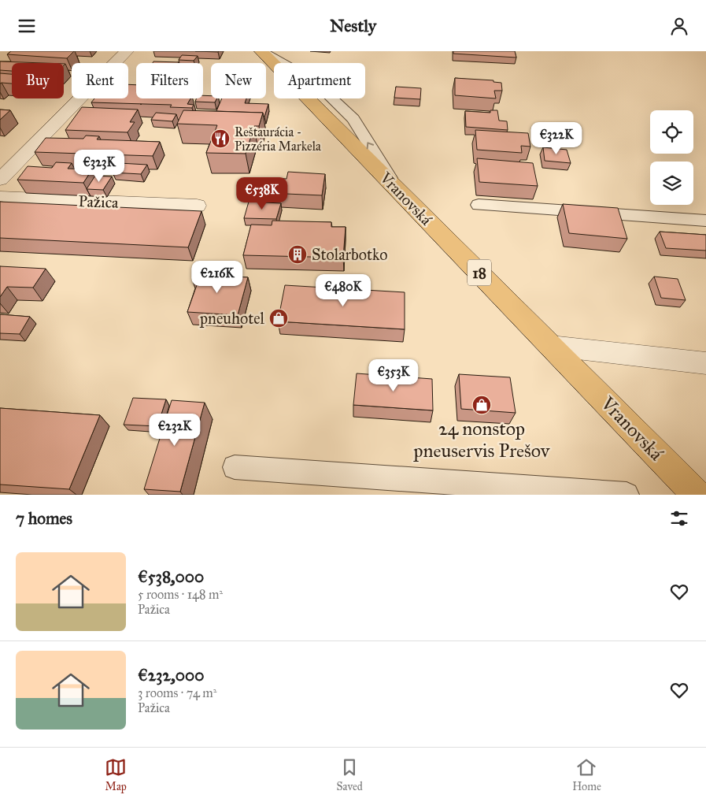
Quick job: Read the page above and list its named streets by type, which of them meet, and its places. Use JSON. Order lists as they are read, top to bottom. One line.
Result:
{"streets":{"main road":["Vranovská","18"],"street":["Pažica"]},"places":{"restaurant":["Reštaurácia - Pizzéria Markela"],"building":["Stolarbotko"],"shop":["pneuhotel","24 nonstop pneuservis Prešov"]},"page":{"header":"Nestly","chip":["Buy","Rent","Filters","New","Apartment"],"price":["€322K","€323K","€538K","€216K","€480K","€353K","€232K"],"heading":"7 homes","list":[{"name":"€538,000","note":"5 rooms · 148 m² · Pažica"},{"name":"€232,000","note":"3 rooms · 74 m² · Pažica"}],"tabs":["Map","Saved","Home"]}}
